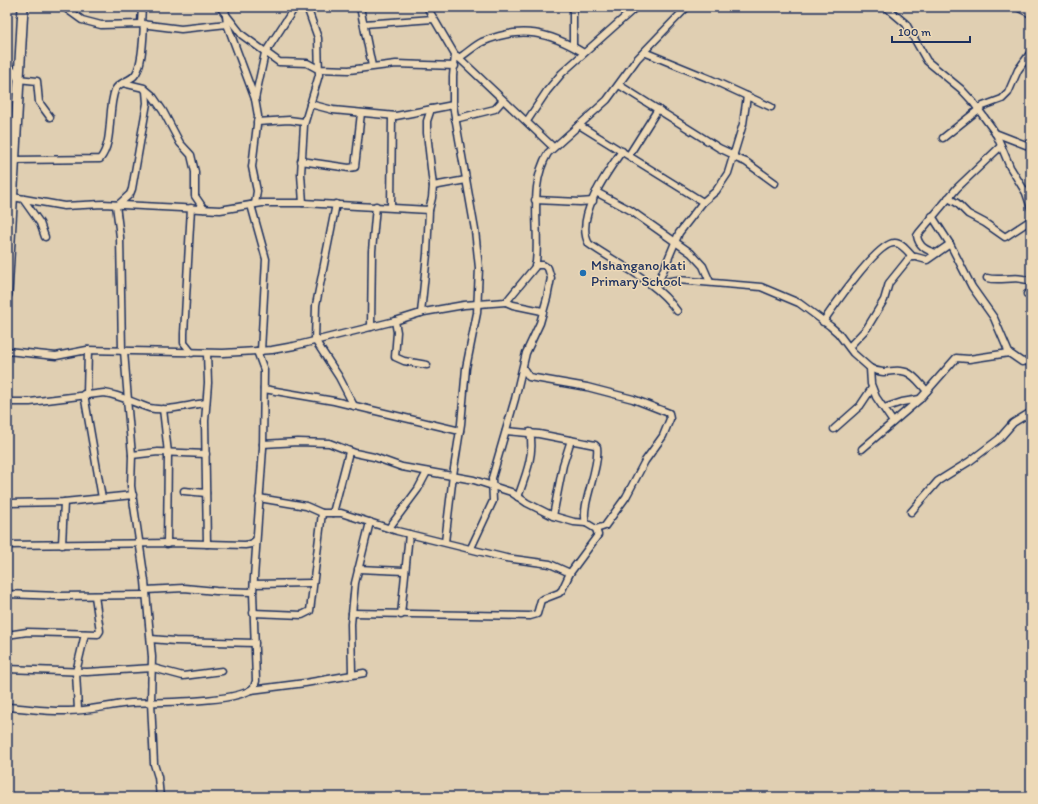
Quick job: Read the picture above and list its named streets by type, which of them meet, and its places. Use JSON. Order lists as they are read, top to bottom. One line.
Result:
{"places":["Mshangano kati Primary School"],"scale_bar":"100 m"}
